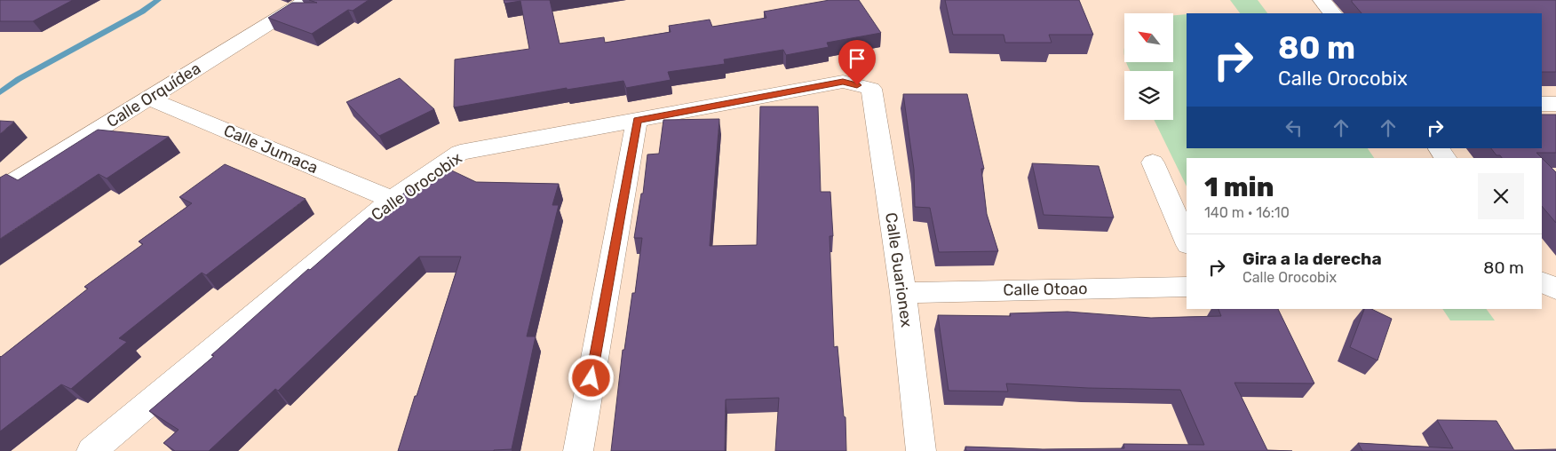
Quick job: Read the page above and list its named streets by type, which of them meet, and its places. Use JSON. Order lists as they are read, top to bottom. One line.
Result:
{"streets":{"street":["Calle Orquídea","Calle Jumaca","Calle Orocobix","Calle Guarionex","Calle Otoao"]},"crossings":[["Calle Orquídea","Calle Jumaca"],["Calle Jumaca","Calle Orocobix"],["Calle Orocobix","Calle Guarionex"],["Calle Guarionex","Calle Otoao"]],"north":"top left","page":{"turn":["80 m","Calle Orocobix"],"heading":["1 min","140 m · 16:10"],"list":[{"name":"Gira a la derecha","note":"Calle Orocobix","value":"80 m"}]}}
